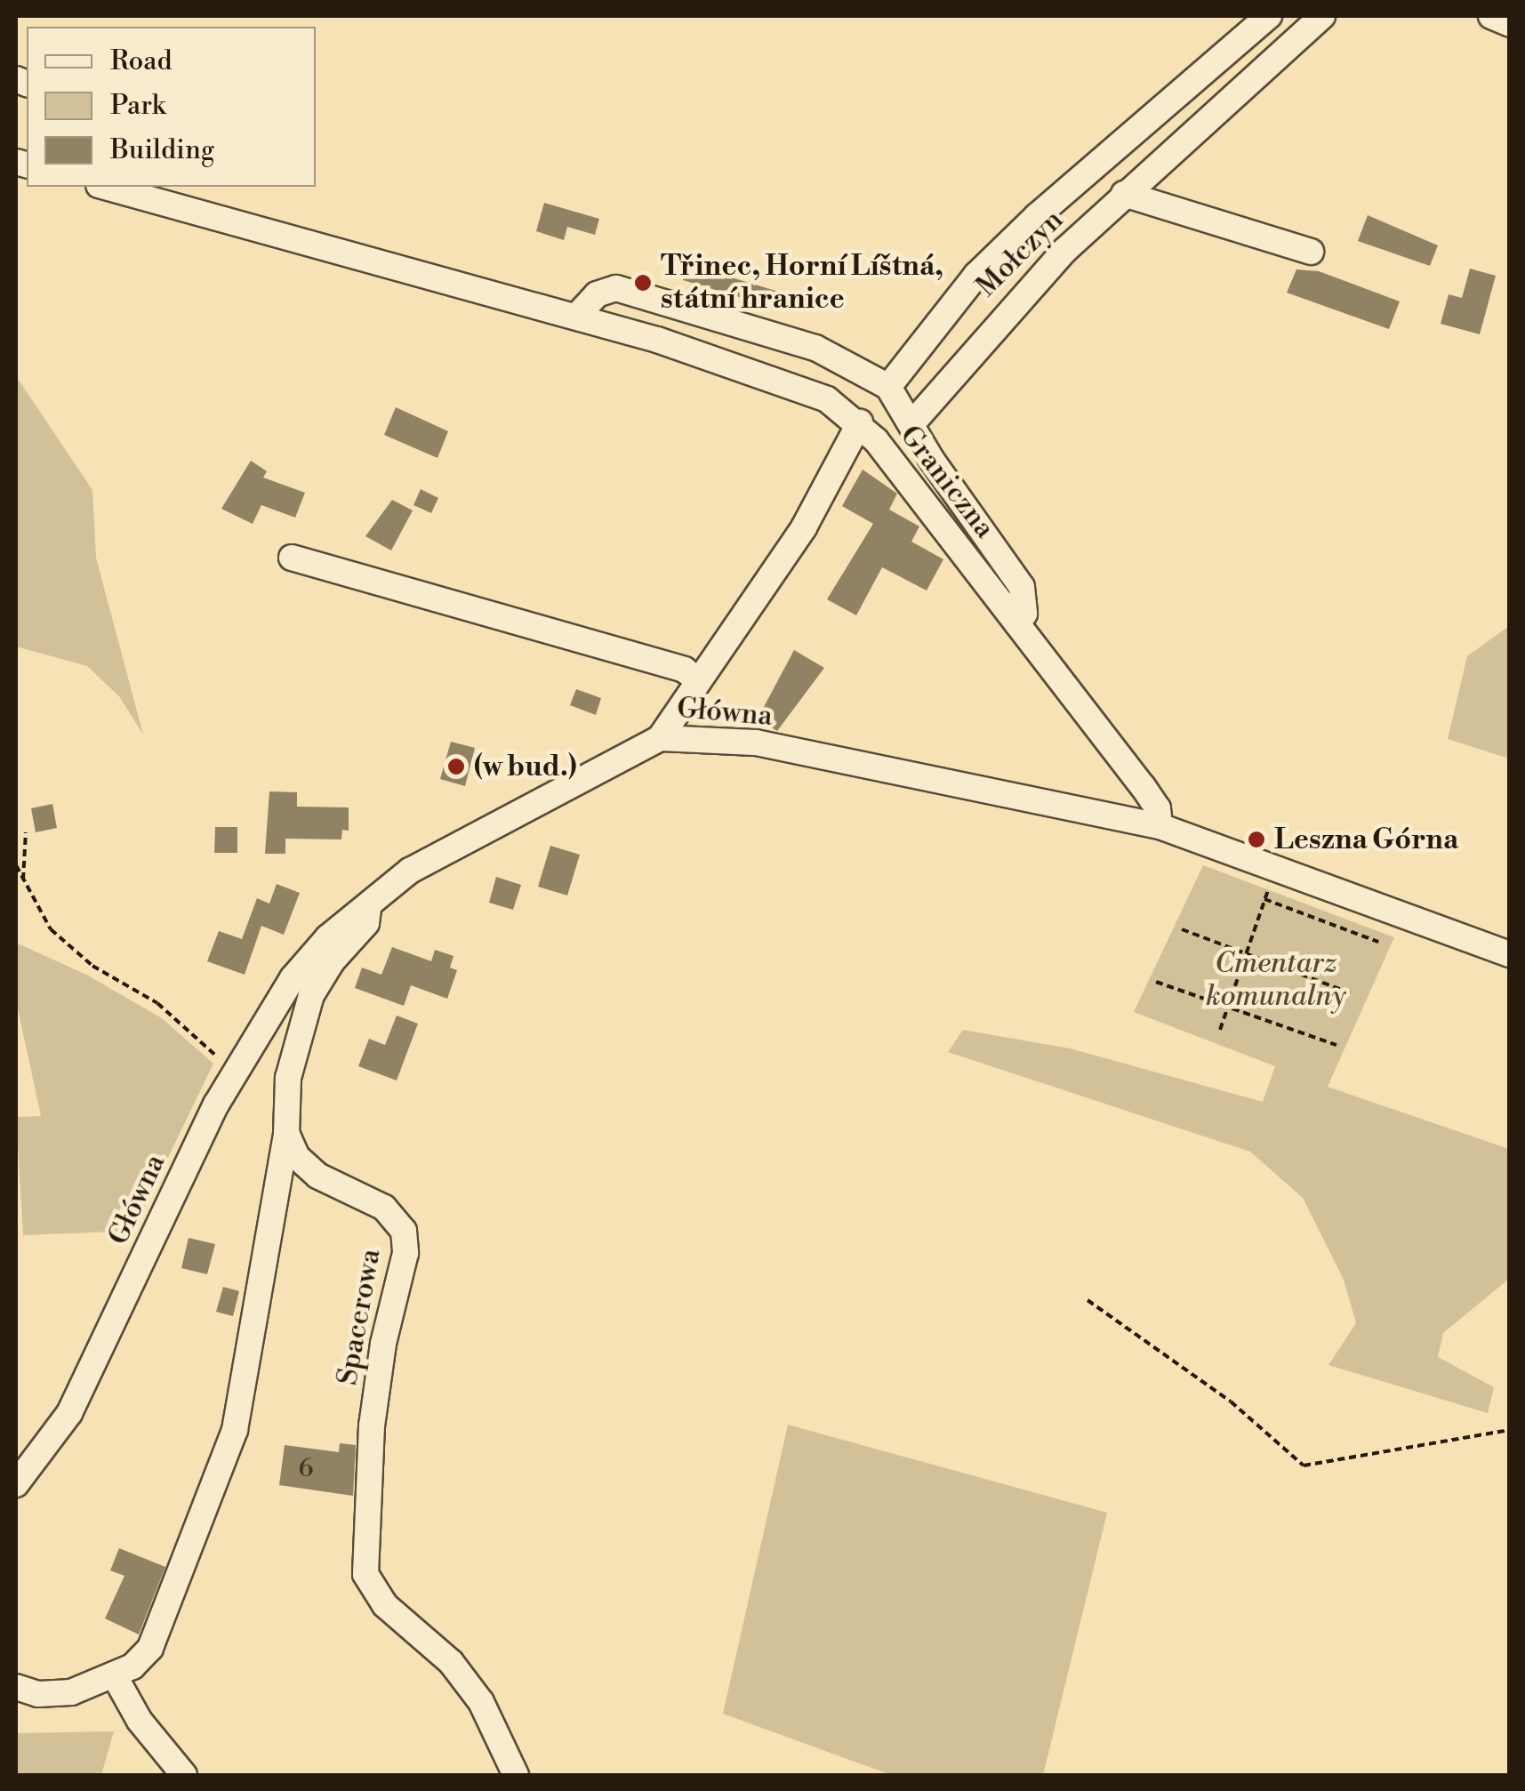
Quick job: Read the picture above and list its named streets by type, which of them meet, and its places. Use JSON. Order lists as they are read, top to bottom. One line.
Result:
{"streets":{"street":["Mołczyn","Graniczna","Główna","Spacerowa"]},"crossings":[["Graniczna","Główna"]],"parks":["Cmentarz komunalny"],"places":["Třinec, Horní Líštná, státní hranice","(w bud.)","Leszna Górna"],"house_numbers":["6"],"legend":["Road","Park","Building"]}
